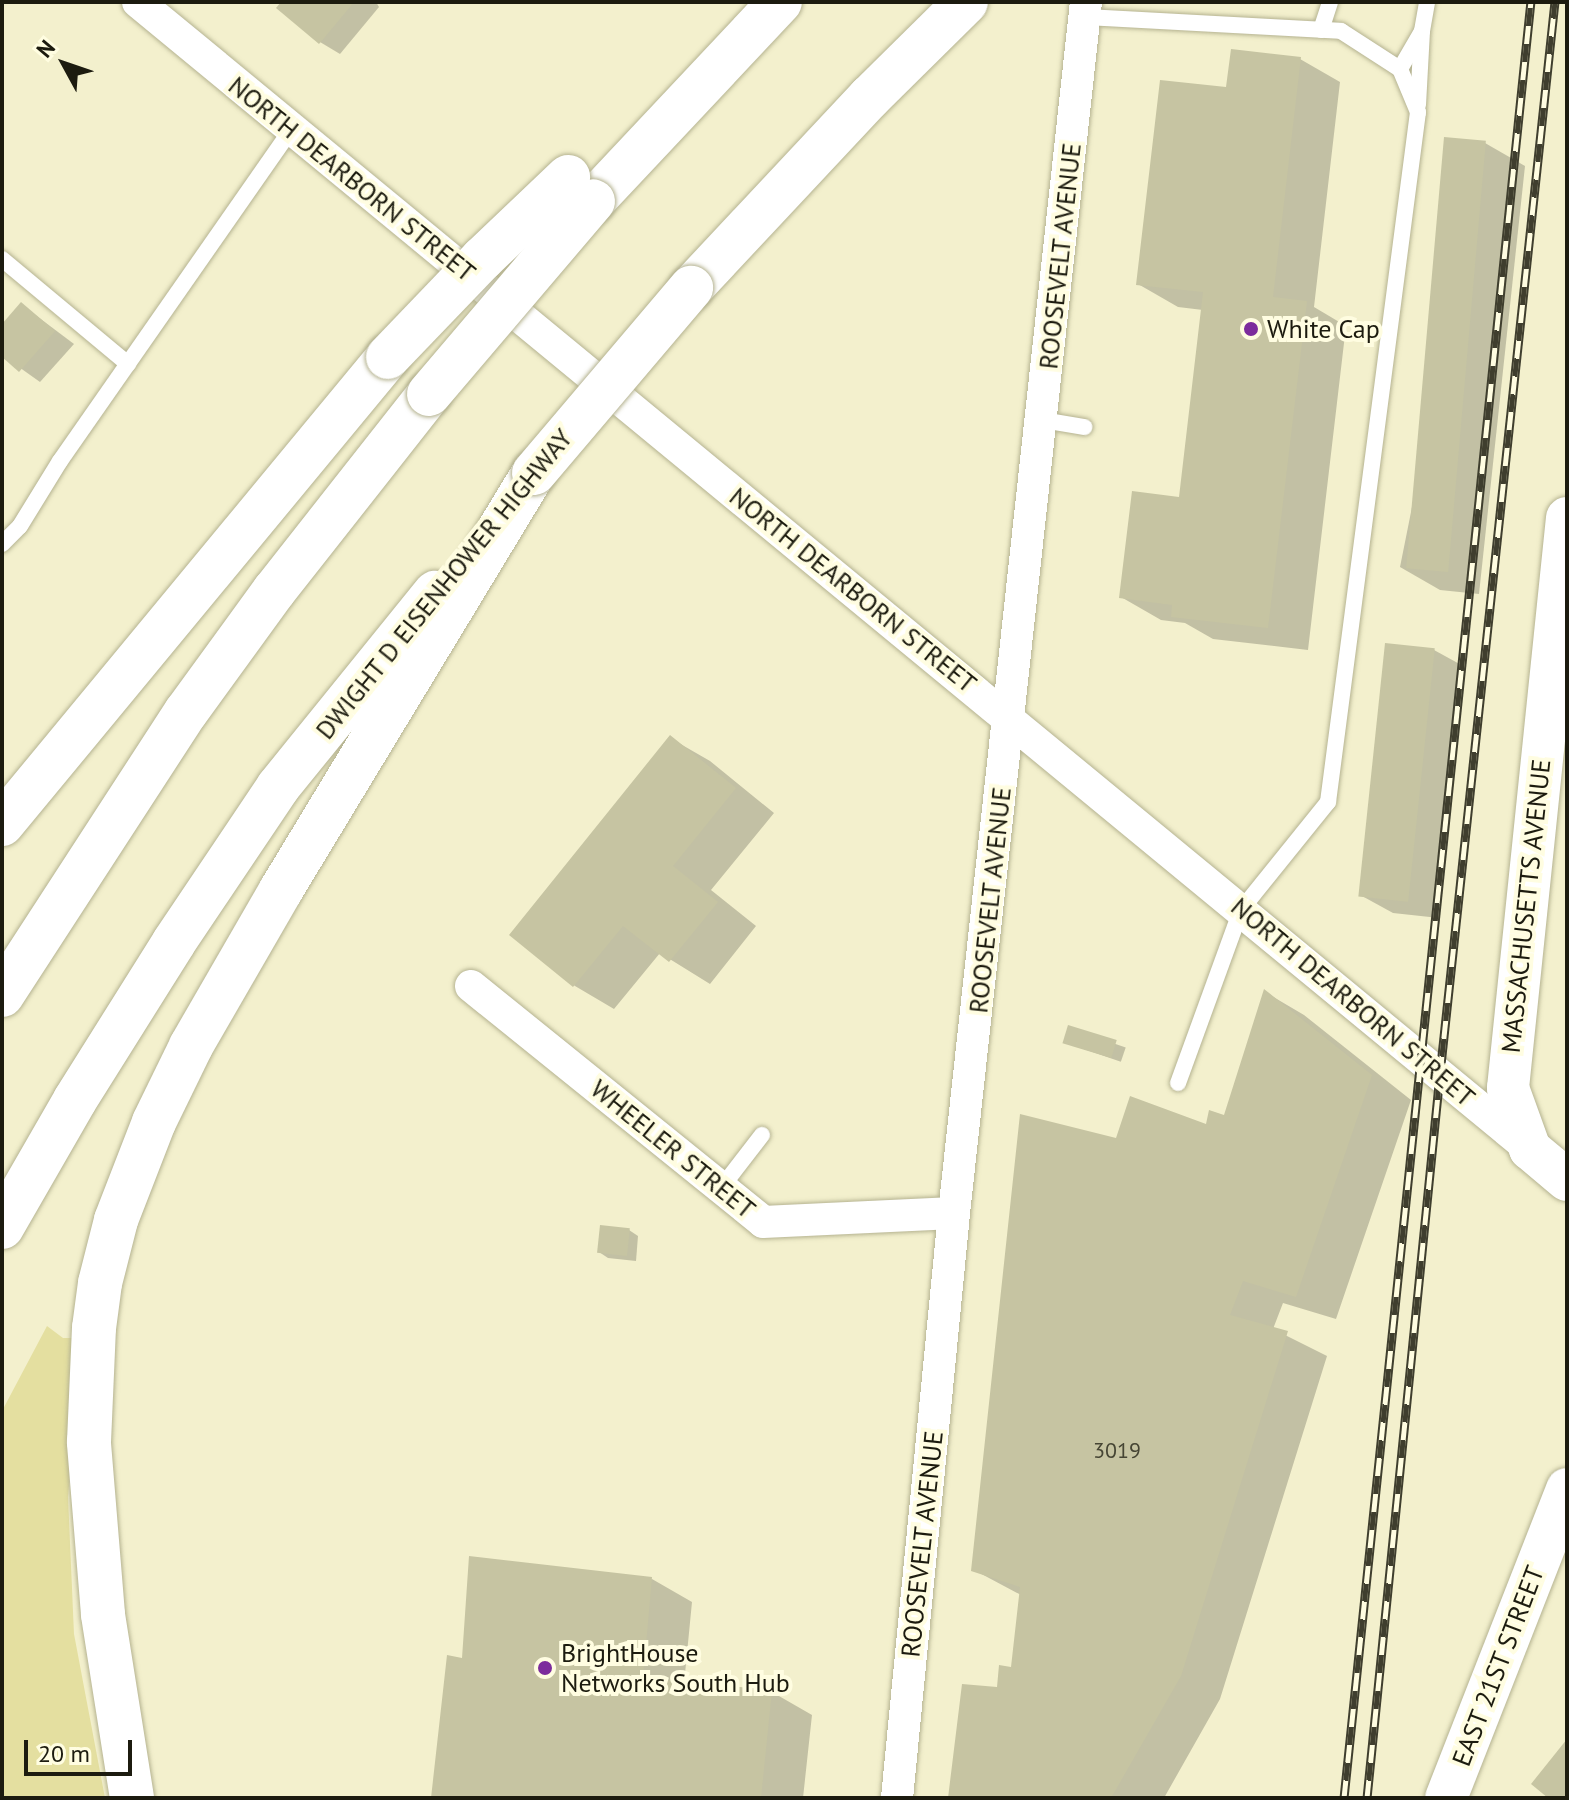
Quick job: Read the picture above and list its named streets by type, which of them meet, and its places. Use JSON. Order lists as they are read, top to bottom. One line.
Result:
{"streets":{"highway":["DWIGHT D EISENHOWER HIGHWAY"],"street":["NORTH DEARBORN STREET","ROOSEVELT AVENUE","MASSACHUSETTS AVENUE","WHEELER STREET","EAST 21ST STREET"]},"crossings":[["NORTH DEARBORN STREET","ROOSEVELT AVENUE"],["NORTH DEARBORN STREET","MASSACHUSETTS AVENUE"],["ROOSEVELT AVENUE","WHEELER STREET"]],"places":["White Cap","BrightHouse Networks South Hub"],"house_numbers":["3019"],"scale_bar":"20 m","north":"top left"}
